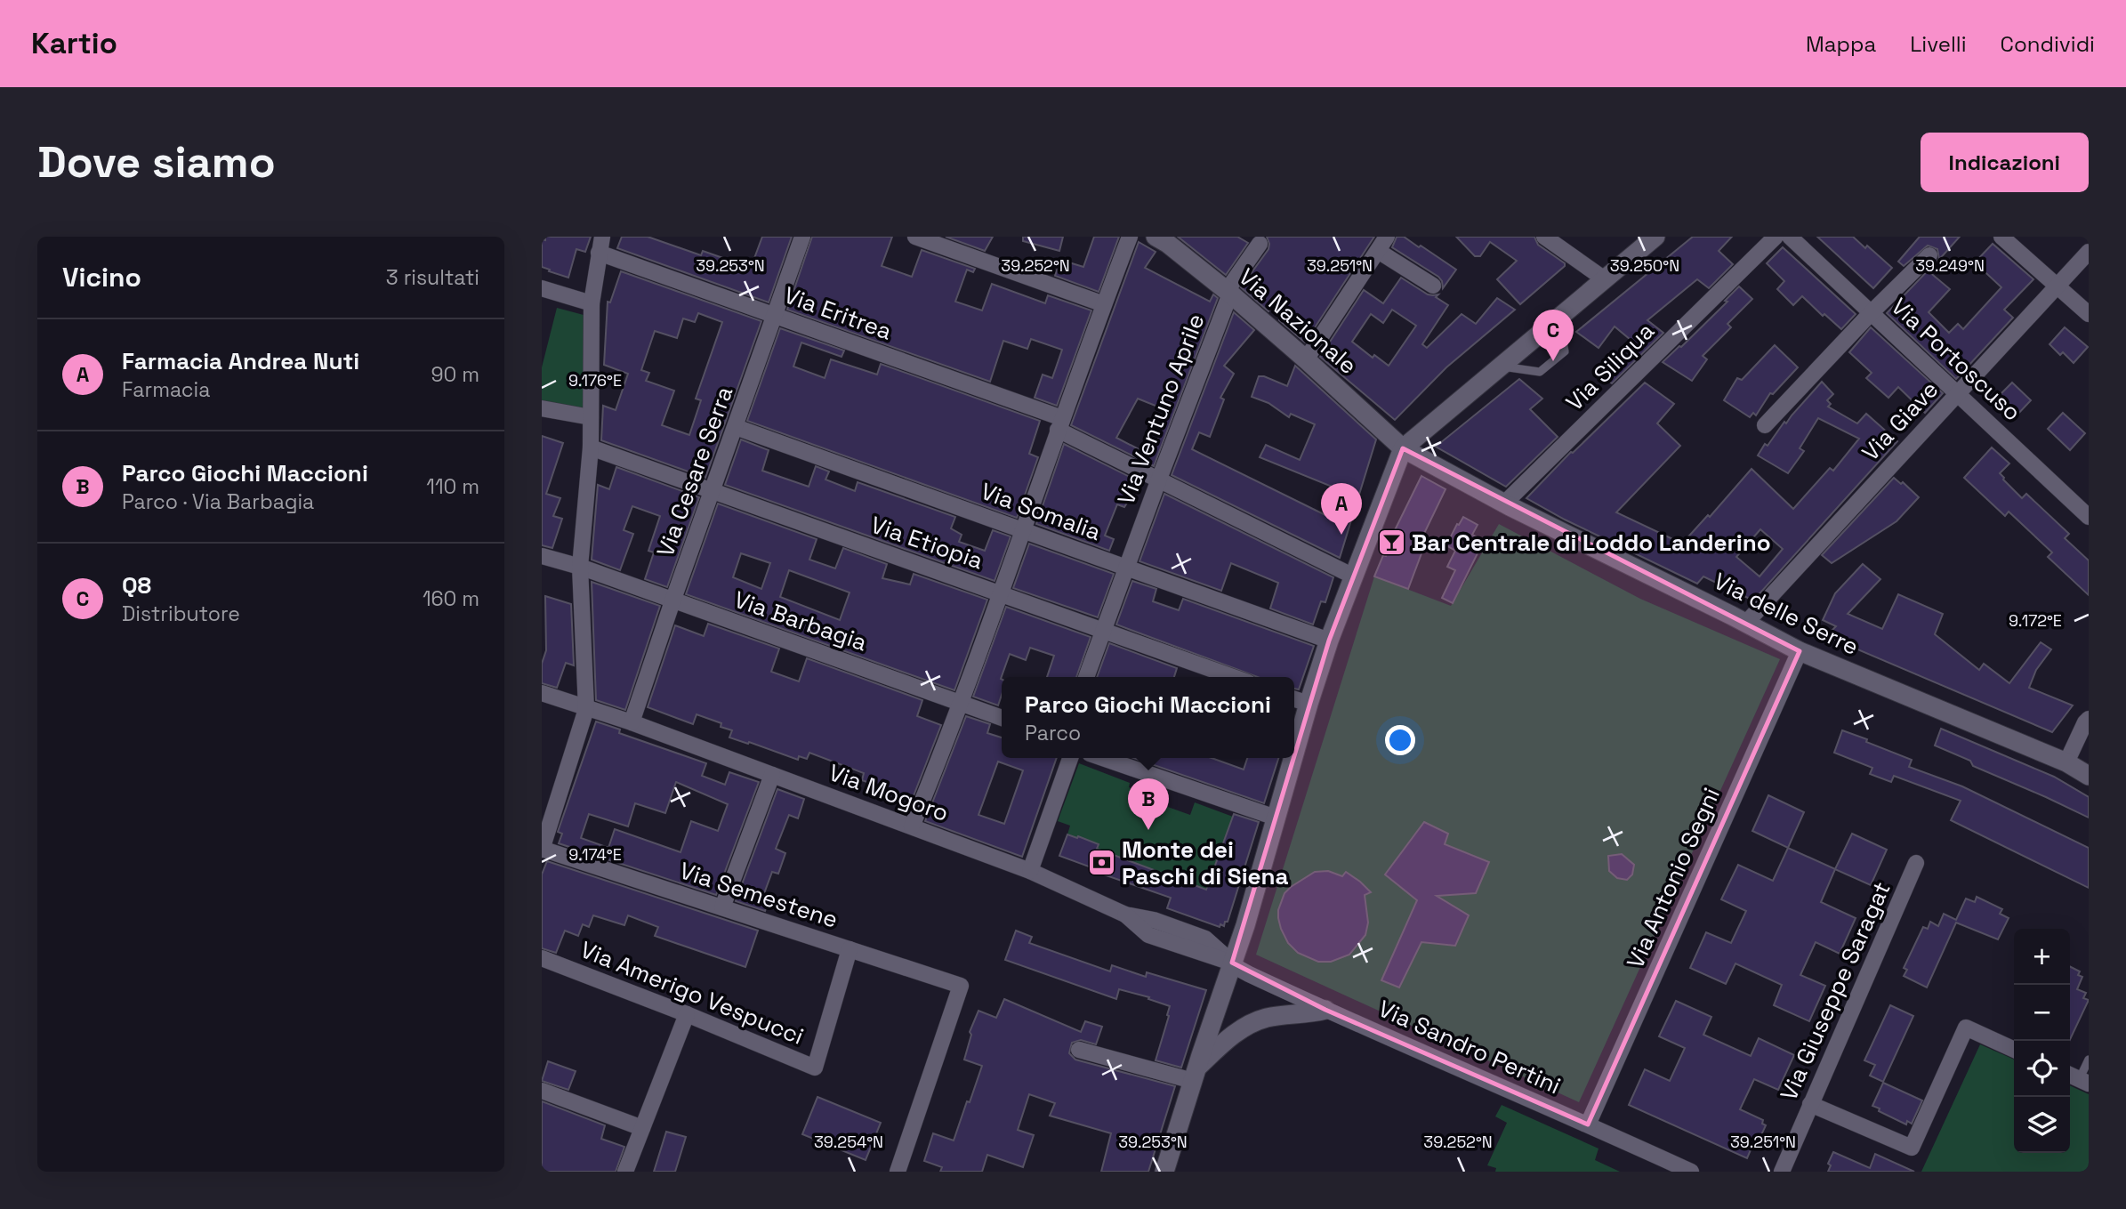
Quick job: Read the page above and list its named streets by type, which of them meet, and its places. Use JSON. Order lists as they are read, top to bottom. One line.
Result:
{"streets":{"street":["Via Eritrea","Via Nazionale","Via Portoscuso","Via Siliqua","Via Ventuno Aprile","Via Giave","Via Cesare Serra","Via Somalia","Via Etiopia","Via delle Serre","Via Barbagia","Via Mogoro","Via Antonio Segni","Via Semestene","Via Giuseppe Saragat","Via Amerigo Vespucci","Via Sandro Pertini"]},"crossings":[["Via Eritrea","Via Ventuno Aprile"],["Via Eritrea","Via Cesare Serra"],["Via Nazionale","Via Ventuno Aprile"],["Via Nazionale","Via delle Serre"],["Via Portoscuso","Via Giave"],["Via Siliqua","Via delle Serre"],["Via Ventuno Aprile","Via Somalia"],["Via Ventuno Aprile","Via Etiopia"],["Via Giave","Via delle Serre"],["Via Cesare Serra","Via Somalia"],["Via Cesare Serra","Via Etiopia"],["Via Cesare Serra","Via Barbagia"],["Via Cesare Serra","Via Mogoro"],["Via delle Serre","Via Antonio Segni"],["Via Mogoro","Via Sandro Pertini"],["Via Antonio Segni","Via Sandro Pertini"],["Via Semestene","Via Amerigo Vespucci"]],"places":{"bar":["Bar Centrale di Loddo Landerino"],"bank":["Monte dei Paschi di Siena"]},"page":{"header":"Kartio","nav":["Mappa","Livelli","Condividi"],"buttons":"Indicazioni","title":"Dove siamo","heading":["Vicino","3 risultati"],"pins":["C","A","B"],"list":[{"mark":"A","name":"Farmacia Andrea Nuti","note":"Farmacia","value":"90 m"},{"mark":"B","name":"Parco Giochi Maccioni","note":"Parco · Via Barbagia","value":"110 m"},{"mark":"C","name":"Q8","note":"Distributore","value":"160 m"}],"popup":["Parco Giochi Maccioni","Parco"],"map_buttons":["+","−"]},"coordinates":["39.253°N","39.249°N","39.252°N","39.251°N","39.250°N","9.176°E","9.172°E","9.174°E","39.254°N"]}
